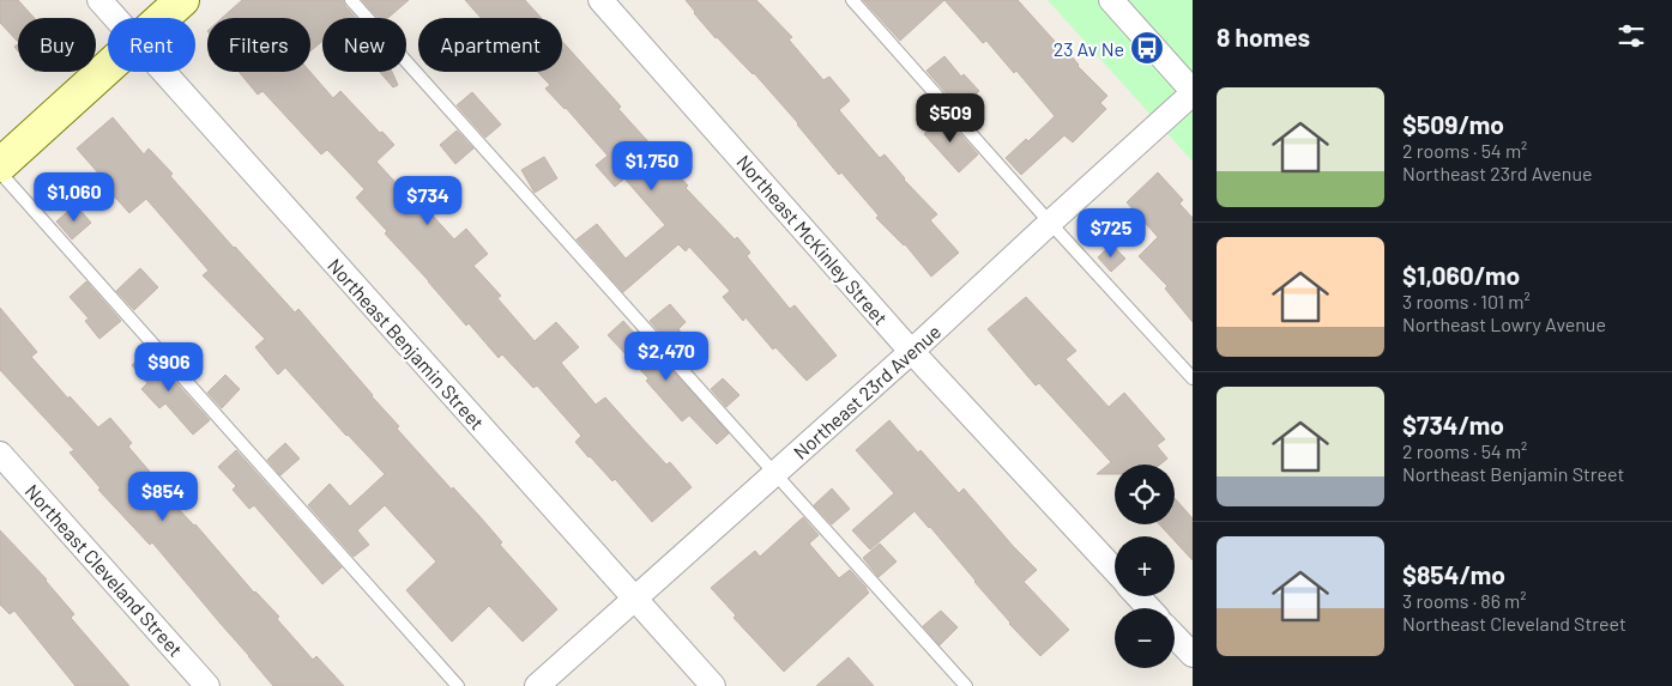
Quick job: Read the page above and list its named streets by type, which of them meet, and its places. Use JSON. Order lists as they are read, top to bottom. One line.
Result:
{"streets":{"street":["Northeast McKinley Street","Northeast Benjamin Street","Northeast 23rd Avenue","Northeast Cleveland Street"]},"crossings":[["Northeast McKinley Street","Northeast 23rd Avenue"],["Northeast Benjamin Street","Northeast 23rd Avenue"]],"places":{"bus stop":["23 Av Ne"]},"page":{"heading":"8 homes","chip":["Buy","Rent","Filters","New","Apartment"],"list":[{"name":"$509/mo","note":"2 rooms · 54 m² · Northeast 23rd Avenue"},{"name":"$1,060/mo","note":"3 rooms · 101 m² · Northeast Lowry Avenue"},{"name":"$734/mo","note":"2 rooms · 54 m² · Northeast Benjamin Street"},{"name":"$854/mo","note":"3 rooms · 86 m² · Northeast Cleveland Street"}],"price":["$509","$1,750","$1,060","$734","$725","$2,470","$906","$854"],"map_buttons":["+","−"]}}
